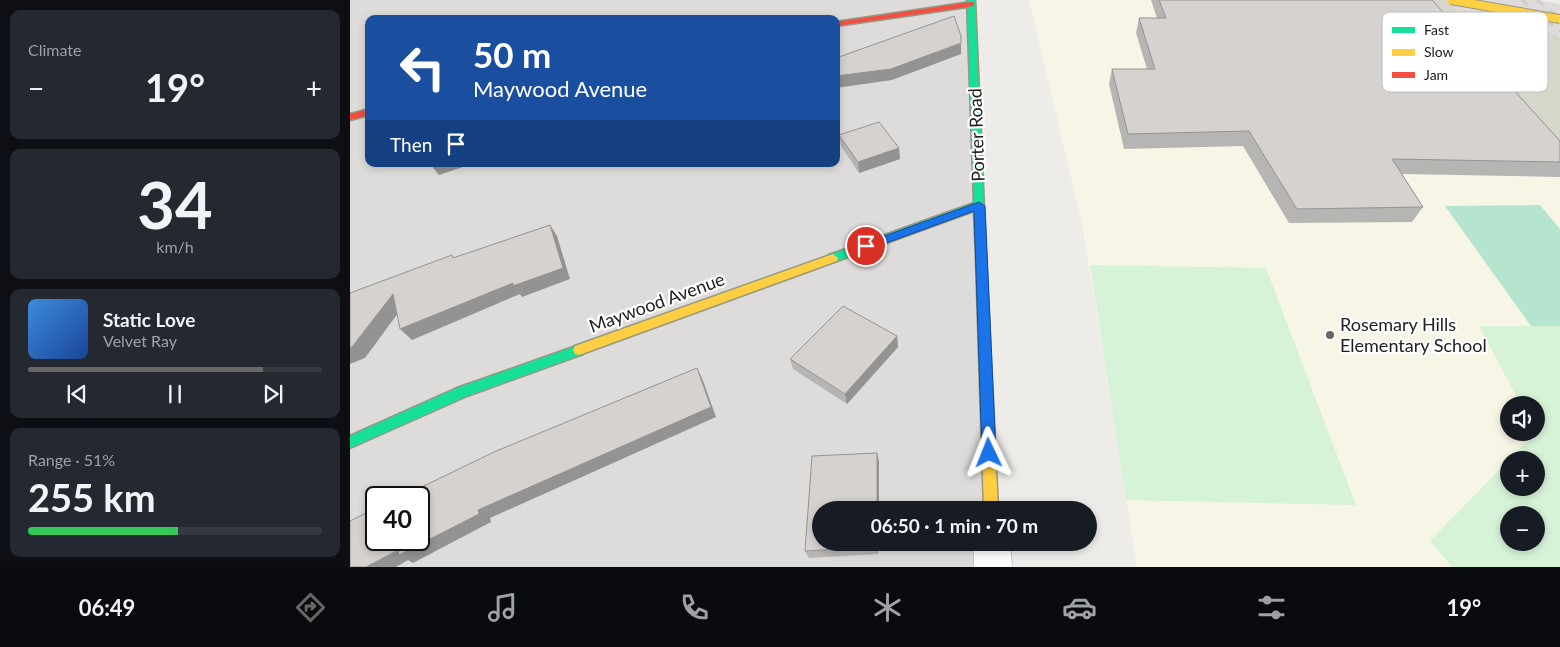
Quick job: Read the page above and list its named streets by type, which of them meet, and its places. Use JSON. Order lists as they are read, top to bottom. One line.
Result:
{"streets":{"street":["Porter Road","Maywood Avenue"]},"crossings":[["Porter Road","Maywood Avenue"]],"places":["Rosemary Hills Elementary School"],"legend":["Fast","Slow","Jam"],"page":{"tile":["Climate",["34","km/h"],["Range · 51%","255 km"]],"turn":["50 m","Maywood Avenue"],"heat":["−","19°","+"],"then":"Then","song":["Static Love","Velvet Ray"],"map_buttons":["+","−"],"limit":"40","trip":"06:50 · 1 min · 70 m","tabs":["06:49","19°"]}}
